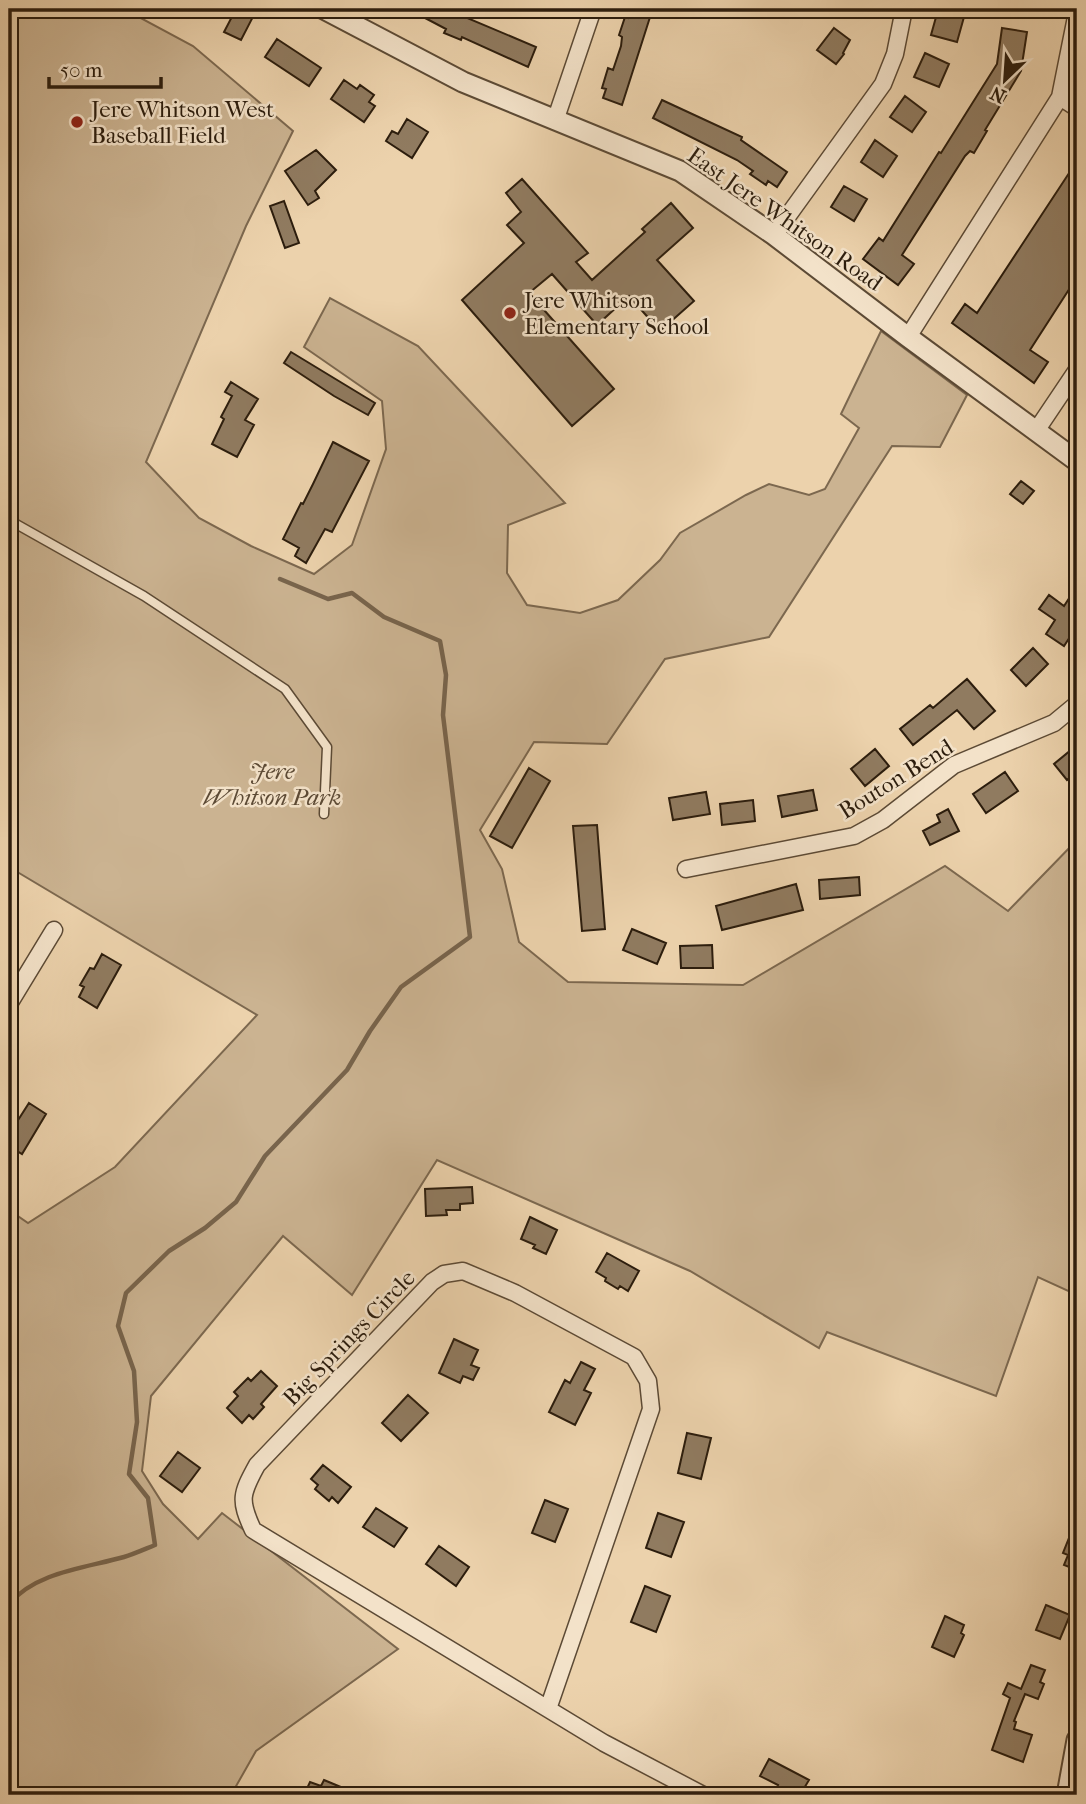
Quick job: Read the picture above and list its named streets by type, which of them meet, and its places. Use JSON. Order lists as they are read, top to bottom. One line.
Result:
{"streets":{"street":["East Jere Whitson Road","Bouton Bend","Big Springs Circle"]},"parks":["Jere Whitson Park"],"places":["Jere Whitson West Baseball Field","Jere Whitson Elementary School"],"scale_bar":"50 m","north":"bottom left"}
